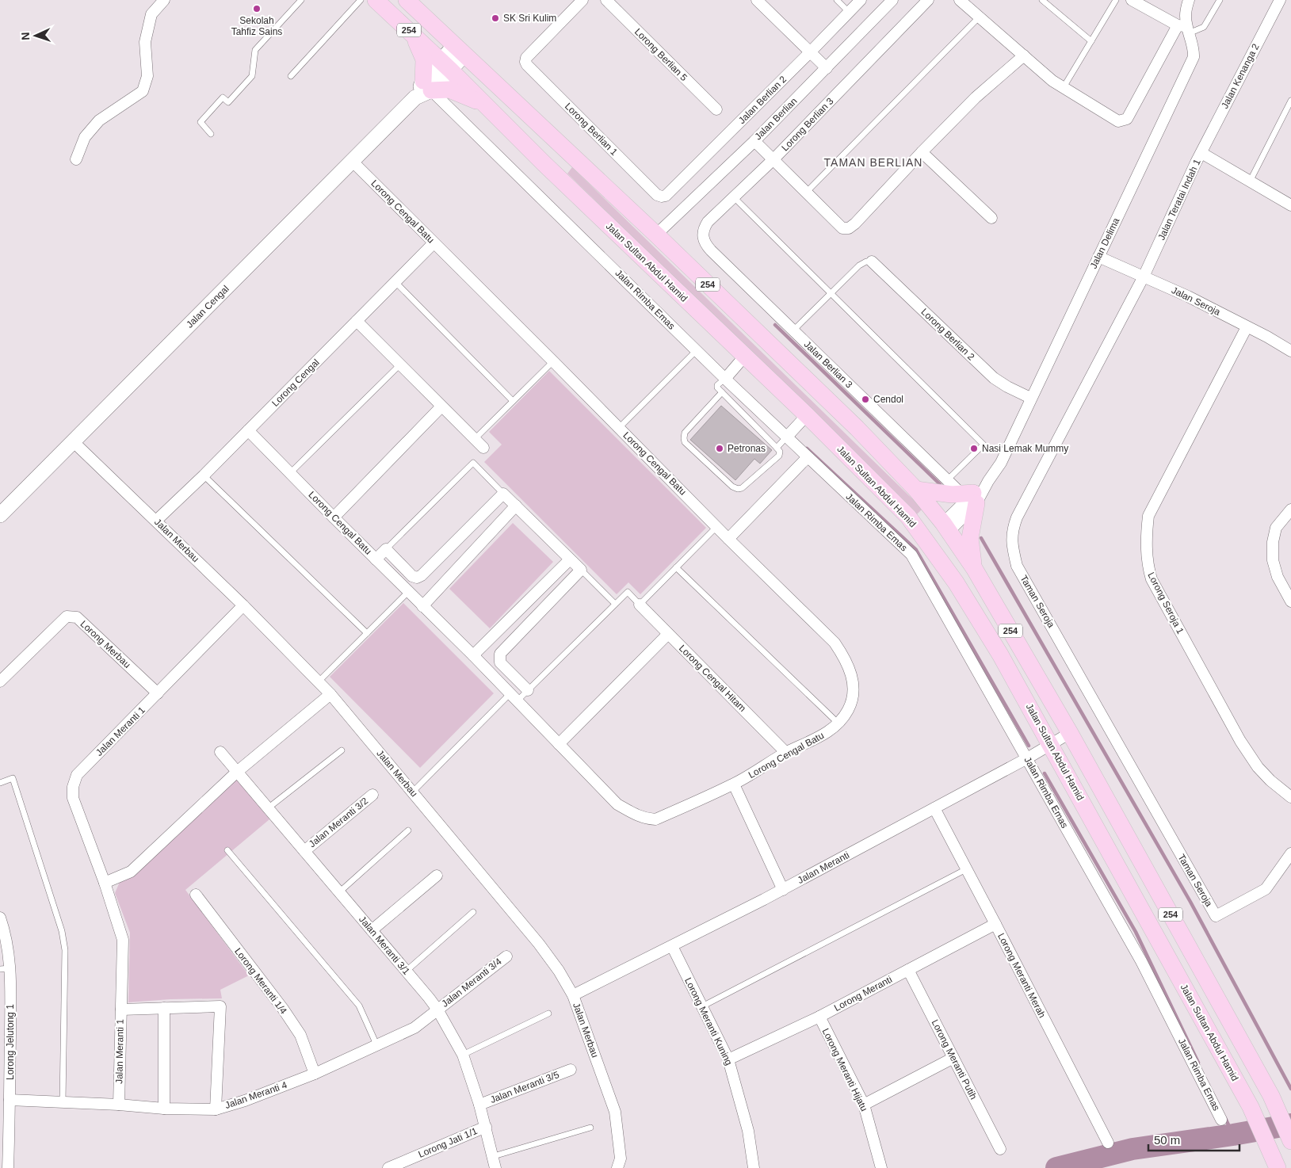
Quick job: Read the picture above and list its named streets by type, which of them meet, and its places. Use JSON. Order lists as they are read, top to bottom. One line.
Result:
{"streets":{"main road":["254","Jalan Sultan Abdul Hamid"],"street":["Lorong Berlian 5","Jalan Kenanga 2","Jalan Berlian 2","Jalan Berlian","Lorong Berlian 3","Lorong Berlian 1","Jalan Teratai Indah 1","Lorong Cengal Batu","Jalan Delima","Jalan Rimba Emas","Jalan Seroja","Jalan Cengal","Lorong Berlian 2","Jalan Berlian 3","Lorong Cengal","Jalan Merbau","Taman Seroja","Lorong Seroja 1","Lorong Merbau","Lorong Cengal Hitam","Jalan Meranti 1","Jalan Meranti 3/2","Jalan Meranti","Jalan Meranti 3/1","Lorong Meranti Merah","Lorong Meranti 1/4","Jalan Meranti 3/4","Lorong Meranti","Lorong Meranti Kuning","Lorong Jelutong 1","Lorong Meranti Putih","Lorong Meranti Hijatu","Jalan Meranti 3/5","Jalan Meranti 4","Lorong Jati 1/1"]},"crossings":[["254","Jalan Berlian"],["254","Jalan Delima"],["254","Jalan Cengal"],["254","Jalan Meranti"],["Jalan Kenanga 2","Jalan Teratai Indah 1"],["Jalan Berlian 2","Lorong Berlian 1"],["Lorong Berlian 3","Jalan Berlian 3"],["Jalan Teratai Indah 1","Jalan Seroja"],["Jalan Teratai Indah 1","Taman Seroja"],["Lorong Cengal Batu","Jalan Cengal"],["Lorong Cengal Batu","Lorong Cengal"],["Lorong Cengal Batu","Lorong Cengal Hitam"],["Jalan Delima","Jalan Seroja"],["Jalan Delima","Lorong Berlian 2"],["Jalan Delima","Jalan Berlian 3"],["Jalan Sultan Abdul Hamid","Jalan Cengal"],["Jalan Sultan Abdul Hamid","Jalan Meranti"],["Jalan Rimba Emas","Jalan Cengal"],["Jalan Rimba Emas","Jalan Meranti"],["Jalan Seroja","Taman Seroja"],["Jalan Seroja","Lorong Seroja 1"],["Jalan Cengal","Jalan Merbau"],["Lorong Cengal","Jalan Merbau"],["Jalan Merbau","Jalan Meranti 1"],["Jalan Merbau","Jalan Meranti"],["Lorong Merbau","Jalan Meranti 1"],["Jalan Meranti 1","Jalan Meranti 4"],["Jalan Meranti 3/2","Jalan Meranti 3/1"],["Jalan Meranti","Lorong Meranti Merah"],["Jalan Meranti","Lorong Meranti Kuning"],["Jalan Meranti 3/1","Jalan Meranti 3/4"],["Jalan Meranti 3/1","Jalan Meranti 3/5"],["Jalan Meranti 3/1","Jalan Meranti 4"],["Jalan Meranti 3/1","Lorong Jati 1/1"],["Lorong Meranti Merah","Lorong Meranti"],["Lorong Meranti 1/4","Jalan Meranti 4"],["Jalan Meranti 3/4","Jalan Meranti 4"],["Lorong Meranti","Lorong Meranti Kuning"],["Lorong Meranti","Lorong Meranti Putih"],["Lorong Meranti","Lorong Meranti Hijatu"],["Lorong Jelutong 1","Jalan Meranti 4"]],"districts":["TAMAN BERLIAN"],"places":["Sekolah Tahfiz Sains","SK Sri Kulim","Cendol","Petronas","Nasi Lemak Mummy"],"scale_bar":"50 m","north":"left"}
